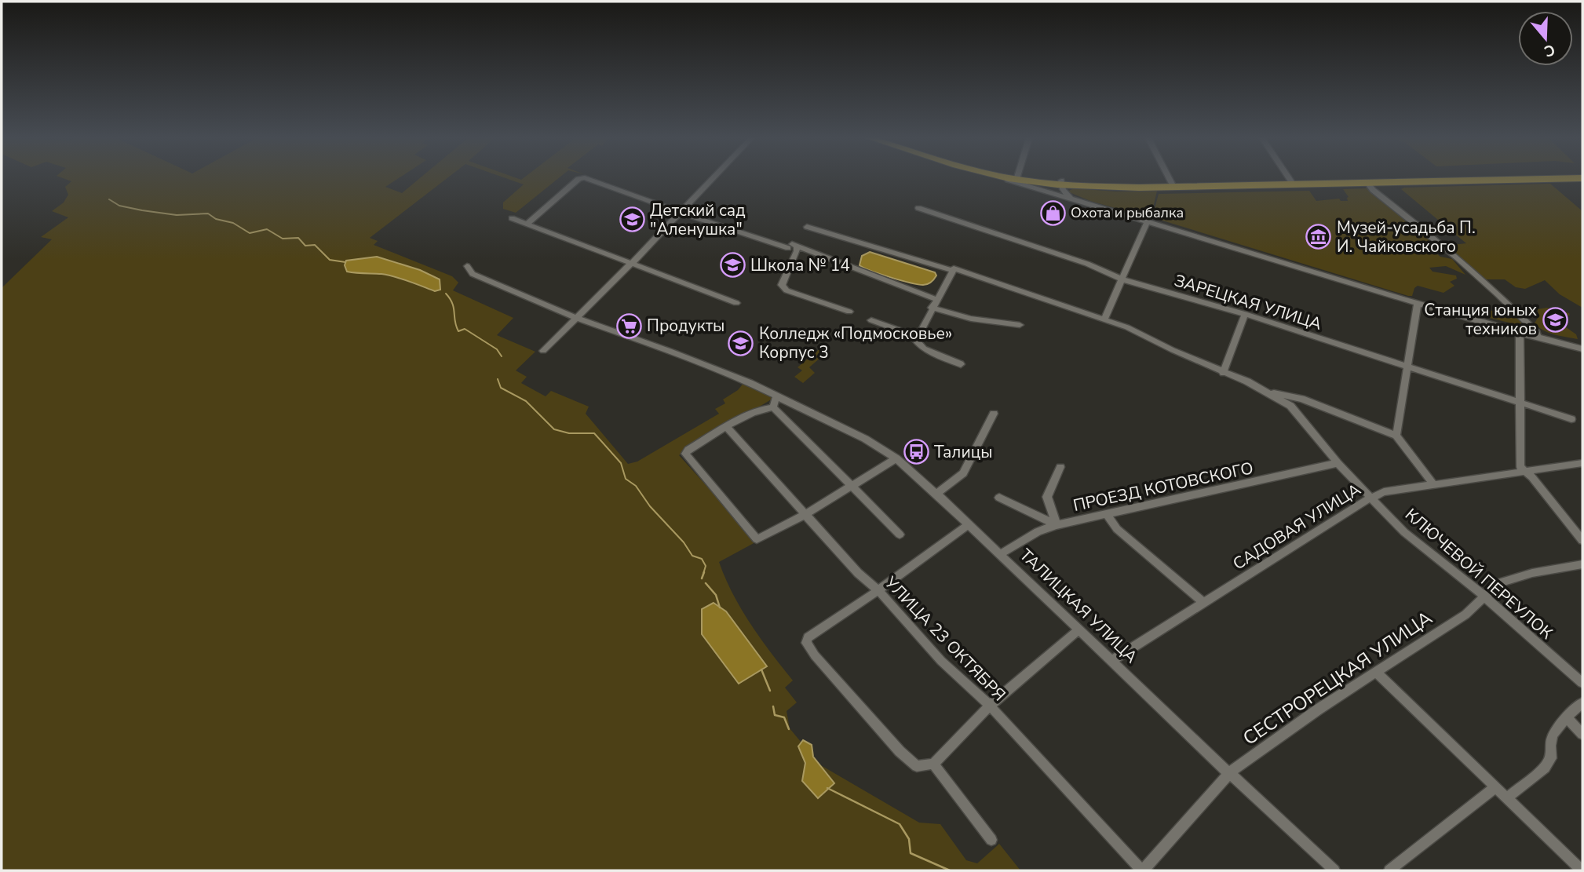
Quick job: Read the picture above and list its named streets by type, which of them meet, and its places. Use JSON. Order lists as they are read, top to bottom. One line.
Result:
{"streets":{"street":["ЗАРЕЦКАЯ УЛИЦА","ПРОЕЗД КОТОВСКОГО","САДОВАЯ УЛИЦА","КЛЮЧЕВОЙ ПЕРЕУЛОК","ТАЛИЦКАЯ УЛИЦА","УЛИЦА 23 ОКТЯБРЯ","СЕСТРОРЕЦКАЯ УЛИЦА"]},"crossings":[["ПРОЕЗД КОТОВСКОГО","КЛЮЧЕВОЙ ПЕРЕУЛОК"],["ПРОЕЗД КОТОВСКОГО","ТАЛИЦКАЯ УЛИЦА"],["САДОВАЯ УЛИЦА","КЛЮЧЕВОЙ ПЕРЕУЛОК"],["САДОВАЯ УЛИЦА","ТАЛИЦКАЯ УЛИЦА"],["КЛЮЧЕВОЙ ПЕРЕУЛОК","СЕСТРОРЕЦКАЯ УЛИЦА"],["ТАЛИЦКАЯ УЛИЦА","СЕСТРОРЕЦКАЯ УЛИЦА"],["УЛИЦА 23 ОКТЯБРЯ","СЕСТРОРЕЦКАЯ УЛИЦА"]],"places":{"shop":["Охота и рыбалка"],"school or university":["Детский сад \"Аленушка\"","Школа № 14","Станция юных техников","Колледж «Подмосковье» Корпус 3"],"museum":["Музей-усадьба П. И. Чайковского"],"supermarket":["Продукты"],"bus stop":["Талицы"]},"north":"bottom"}
